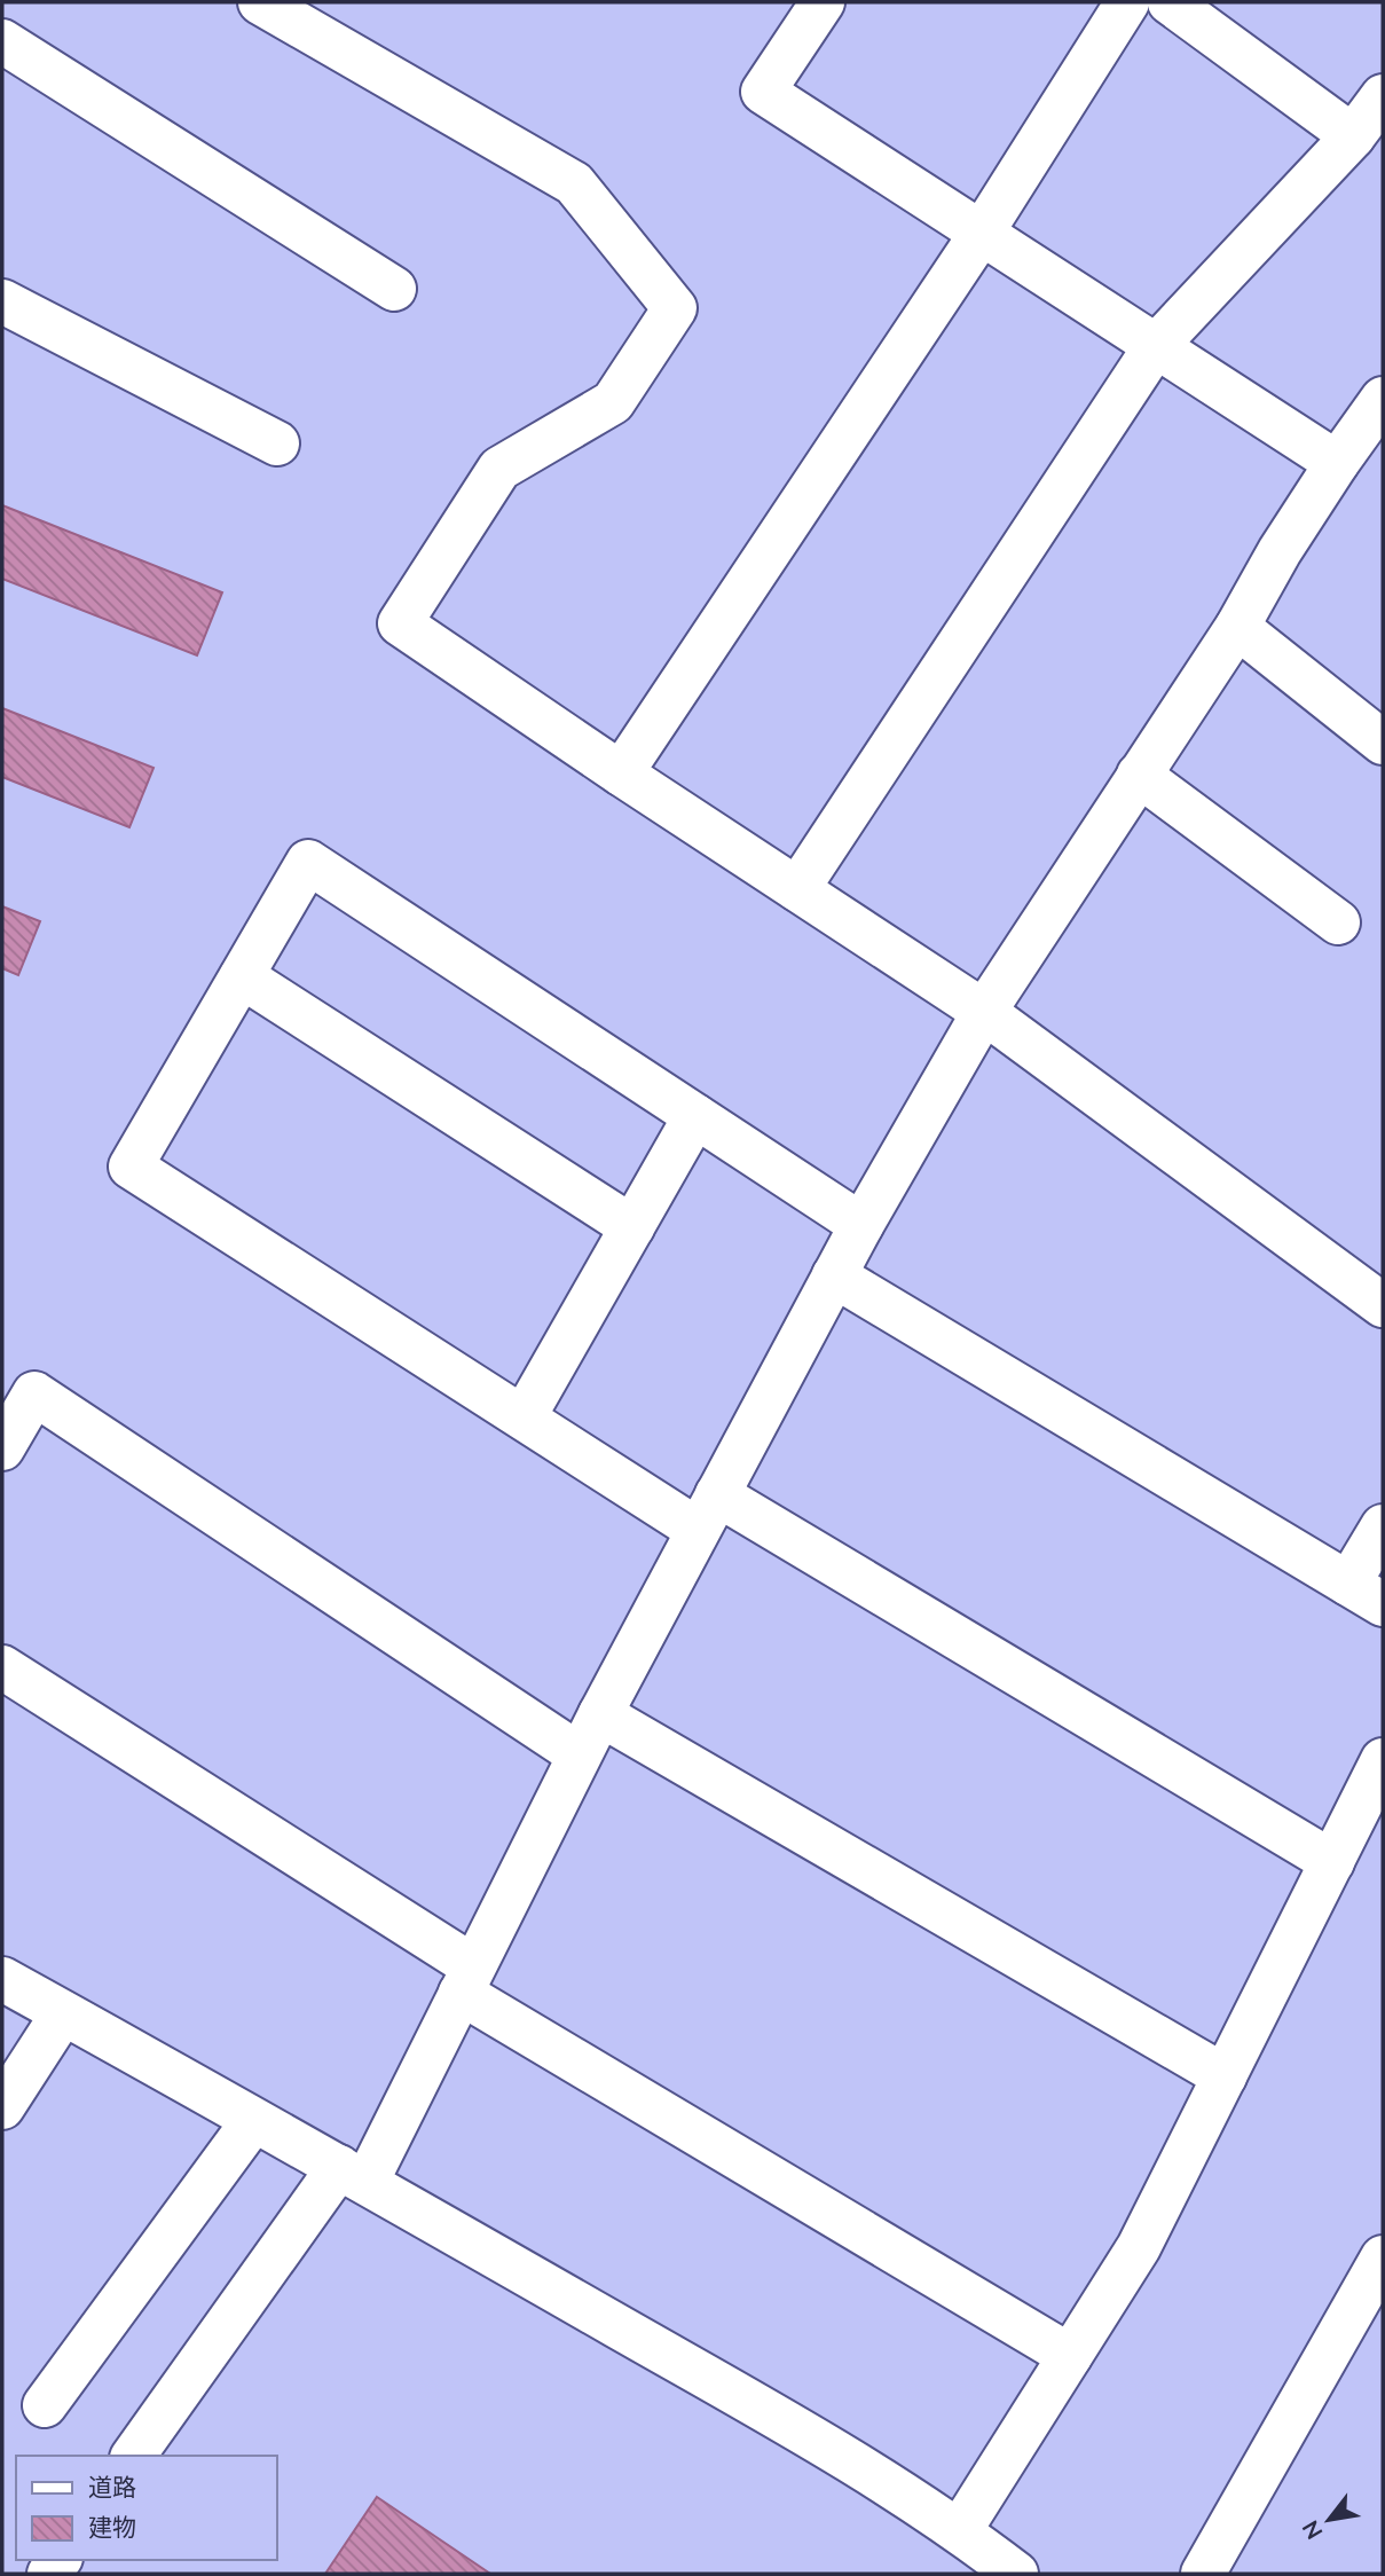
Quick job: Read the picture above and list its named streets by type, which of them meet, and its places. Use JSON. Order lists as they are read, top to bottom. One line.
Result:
{"legend":["道路","建物"],"north":"bottom left"}
